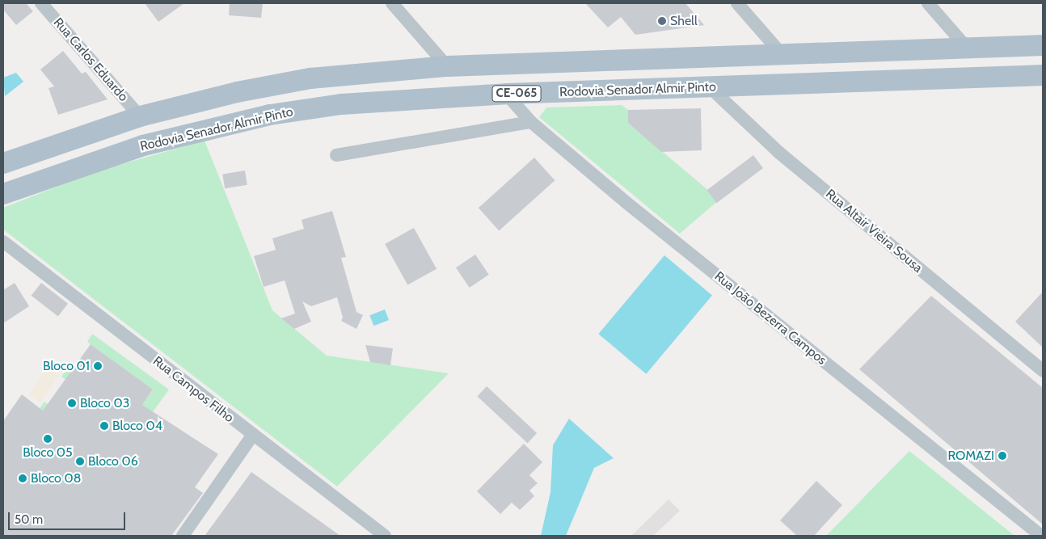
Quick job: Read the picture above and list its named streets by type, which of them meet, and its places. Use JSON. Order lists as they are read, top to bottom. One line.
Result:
{"streets":{"main road":["Rodovia Senador Almir Pinto","CE-065"],"street":["Rua Carlos Eduardo","Rua Altair Vieira Sousa","Rua João Bezerra Campos","Rua Campos Filho"]},"crossings":[["Rua Carlos Eduardo","CE-065"],["Rodovia Senador Almir Pinto","Rua Altair Vieira Sousa"],["Rodovia Senador Almir Pinto","Rua João Bezerra Campos"]],"places":["Shell","Bloco 01","Bloco 03","Bloco 04","Bloco 05","ROMAZI","Bloco 06","Bloco 08"],"scale_bar":"50 m"}
